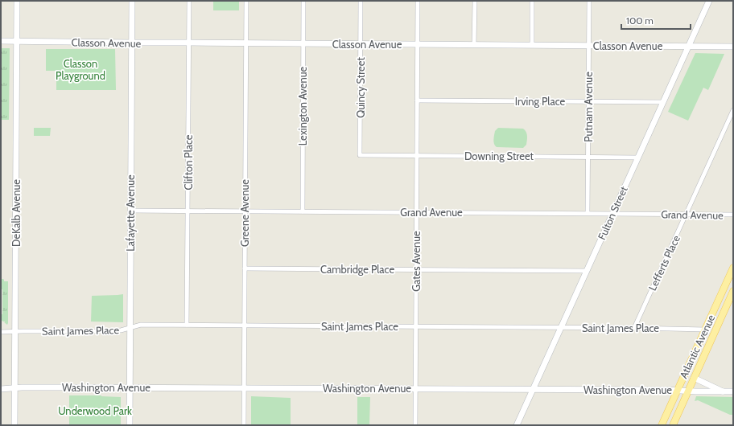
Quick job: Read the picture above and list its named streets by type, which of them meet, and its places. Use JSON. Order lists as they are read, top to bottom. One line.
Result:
{"streets":{"main road":["Classon Avenue","DeKalb Avenue","Lafayette Avenue","Fulton Street","Atlantic Avenue","Washington Avenue"],"street":["Quincy Street","Irving Place","Lexington Avenue","Putnam Avenue","Downing Street","Clifton Place","Grand Avenue","Greene Avenue","Gates Avenue","Lefferts Place","Cambridge Place","Saint James Place"]},"crossings":[["Classon Avenue","Quincy Street"],["Classon Avenue","Lexington Avenue"],["Classon Avenue","Putnam Avenue"],["Classon Avenue","Clifton Place"],["Classon Avenue","DeKalb Avenue"],["Classon Avenue","Lafayette Avenue"],["Classon Avenue","Greene Avenue"],["Classon Avenue","Fulton Street"],["Classon Avenue","Gates Avenue"],["Quincy Street","Downing Street"],["Irving Place","Putnam Avenue"],["Irving Place","Fulton Street"],["Irving Place","Gates Avenue"],["Lexington Avenue","Grand Avenue"],["Putnam Avenue","Downing Street"],["Putnam Avenue","Grand Avenue"],["Downing Street","Fulton Street"],["Downing Street","Gates Avenue"],["Clifton Place","Grand Avenue"],["Clifton Place","Saint James Place"],["Grand Avenue","Lafayette Avenue"],["Grand Avenue","Greene Avenue"],["Grand Avenue","Fulton Street"],["Grand Avenue","Gates Avenue"],["Grand Avenue","Lefferts Place"],["DeKalb Avenue","Saint James Place"],["DeKalb Avenue","Washington Avenue"],["Lafayette Avenue","Saint James Place"],["Lafayette Avenue","Washington Avenue"],["Greene Avenue","Cambridge Place"],["Greene Avenue","Saint James Place"],["Greene Avenue","Washington Avenue"],["Fulton Street","Cambridge Place"],["Fulton Street","Saint James Place"],["Fulton Street","Washington Avenue"],["Gates Avenue","Cambridge Place"],["Gates Avenue","Saint James Place"],["Gates Avenue","Washington Avenue"],["Lefferts Place","Saint James Place"],["Saint James Place","Atlantic Avenue"],["Atlantic Avenue","Washington Avenue"]],"parks":["Classon Playground","Underwood Park"],"scale_bar":"100 m"}
